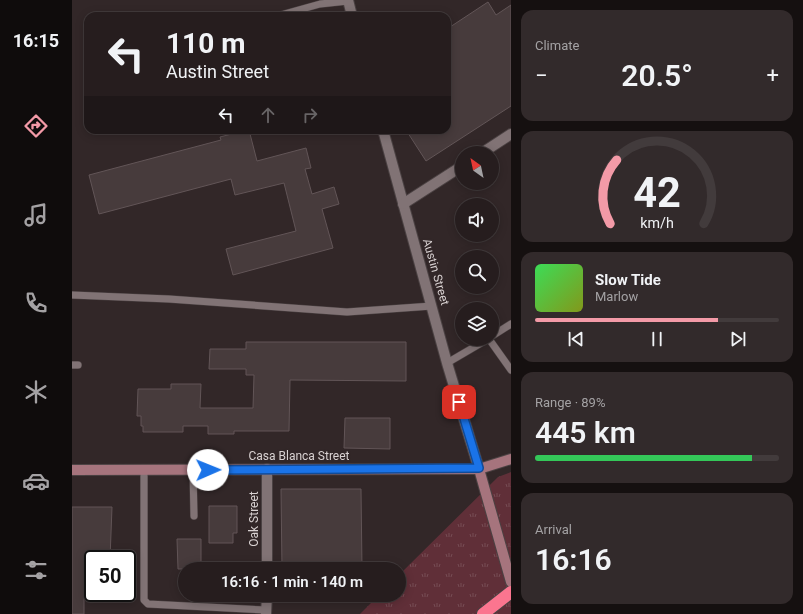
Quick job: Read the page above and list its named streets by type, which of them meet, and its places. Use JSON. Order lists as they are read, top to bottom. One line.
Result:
{"streets":{"main road":["Austin Street","Casa Blanca Street"],"street":["Oak Street"]},"crossings":[["Austin Street","Casa Blanca Street"],["Casa Blanca Street","Oak Street"]],"north":"top left","page":{"tabs":"16:15","tile":["Climate",["Range · 89%","445 km"],["Arrival","16:16"]],"turn":["110 m","Austin Street"],"heat":["−","20.5°","+"],"song":["Slow Tide","Marlow"],"limit":"50","trip":"16:16 · 1 min · 140 m","gauge":["42","km/h"]}}
